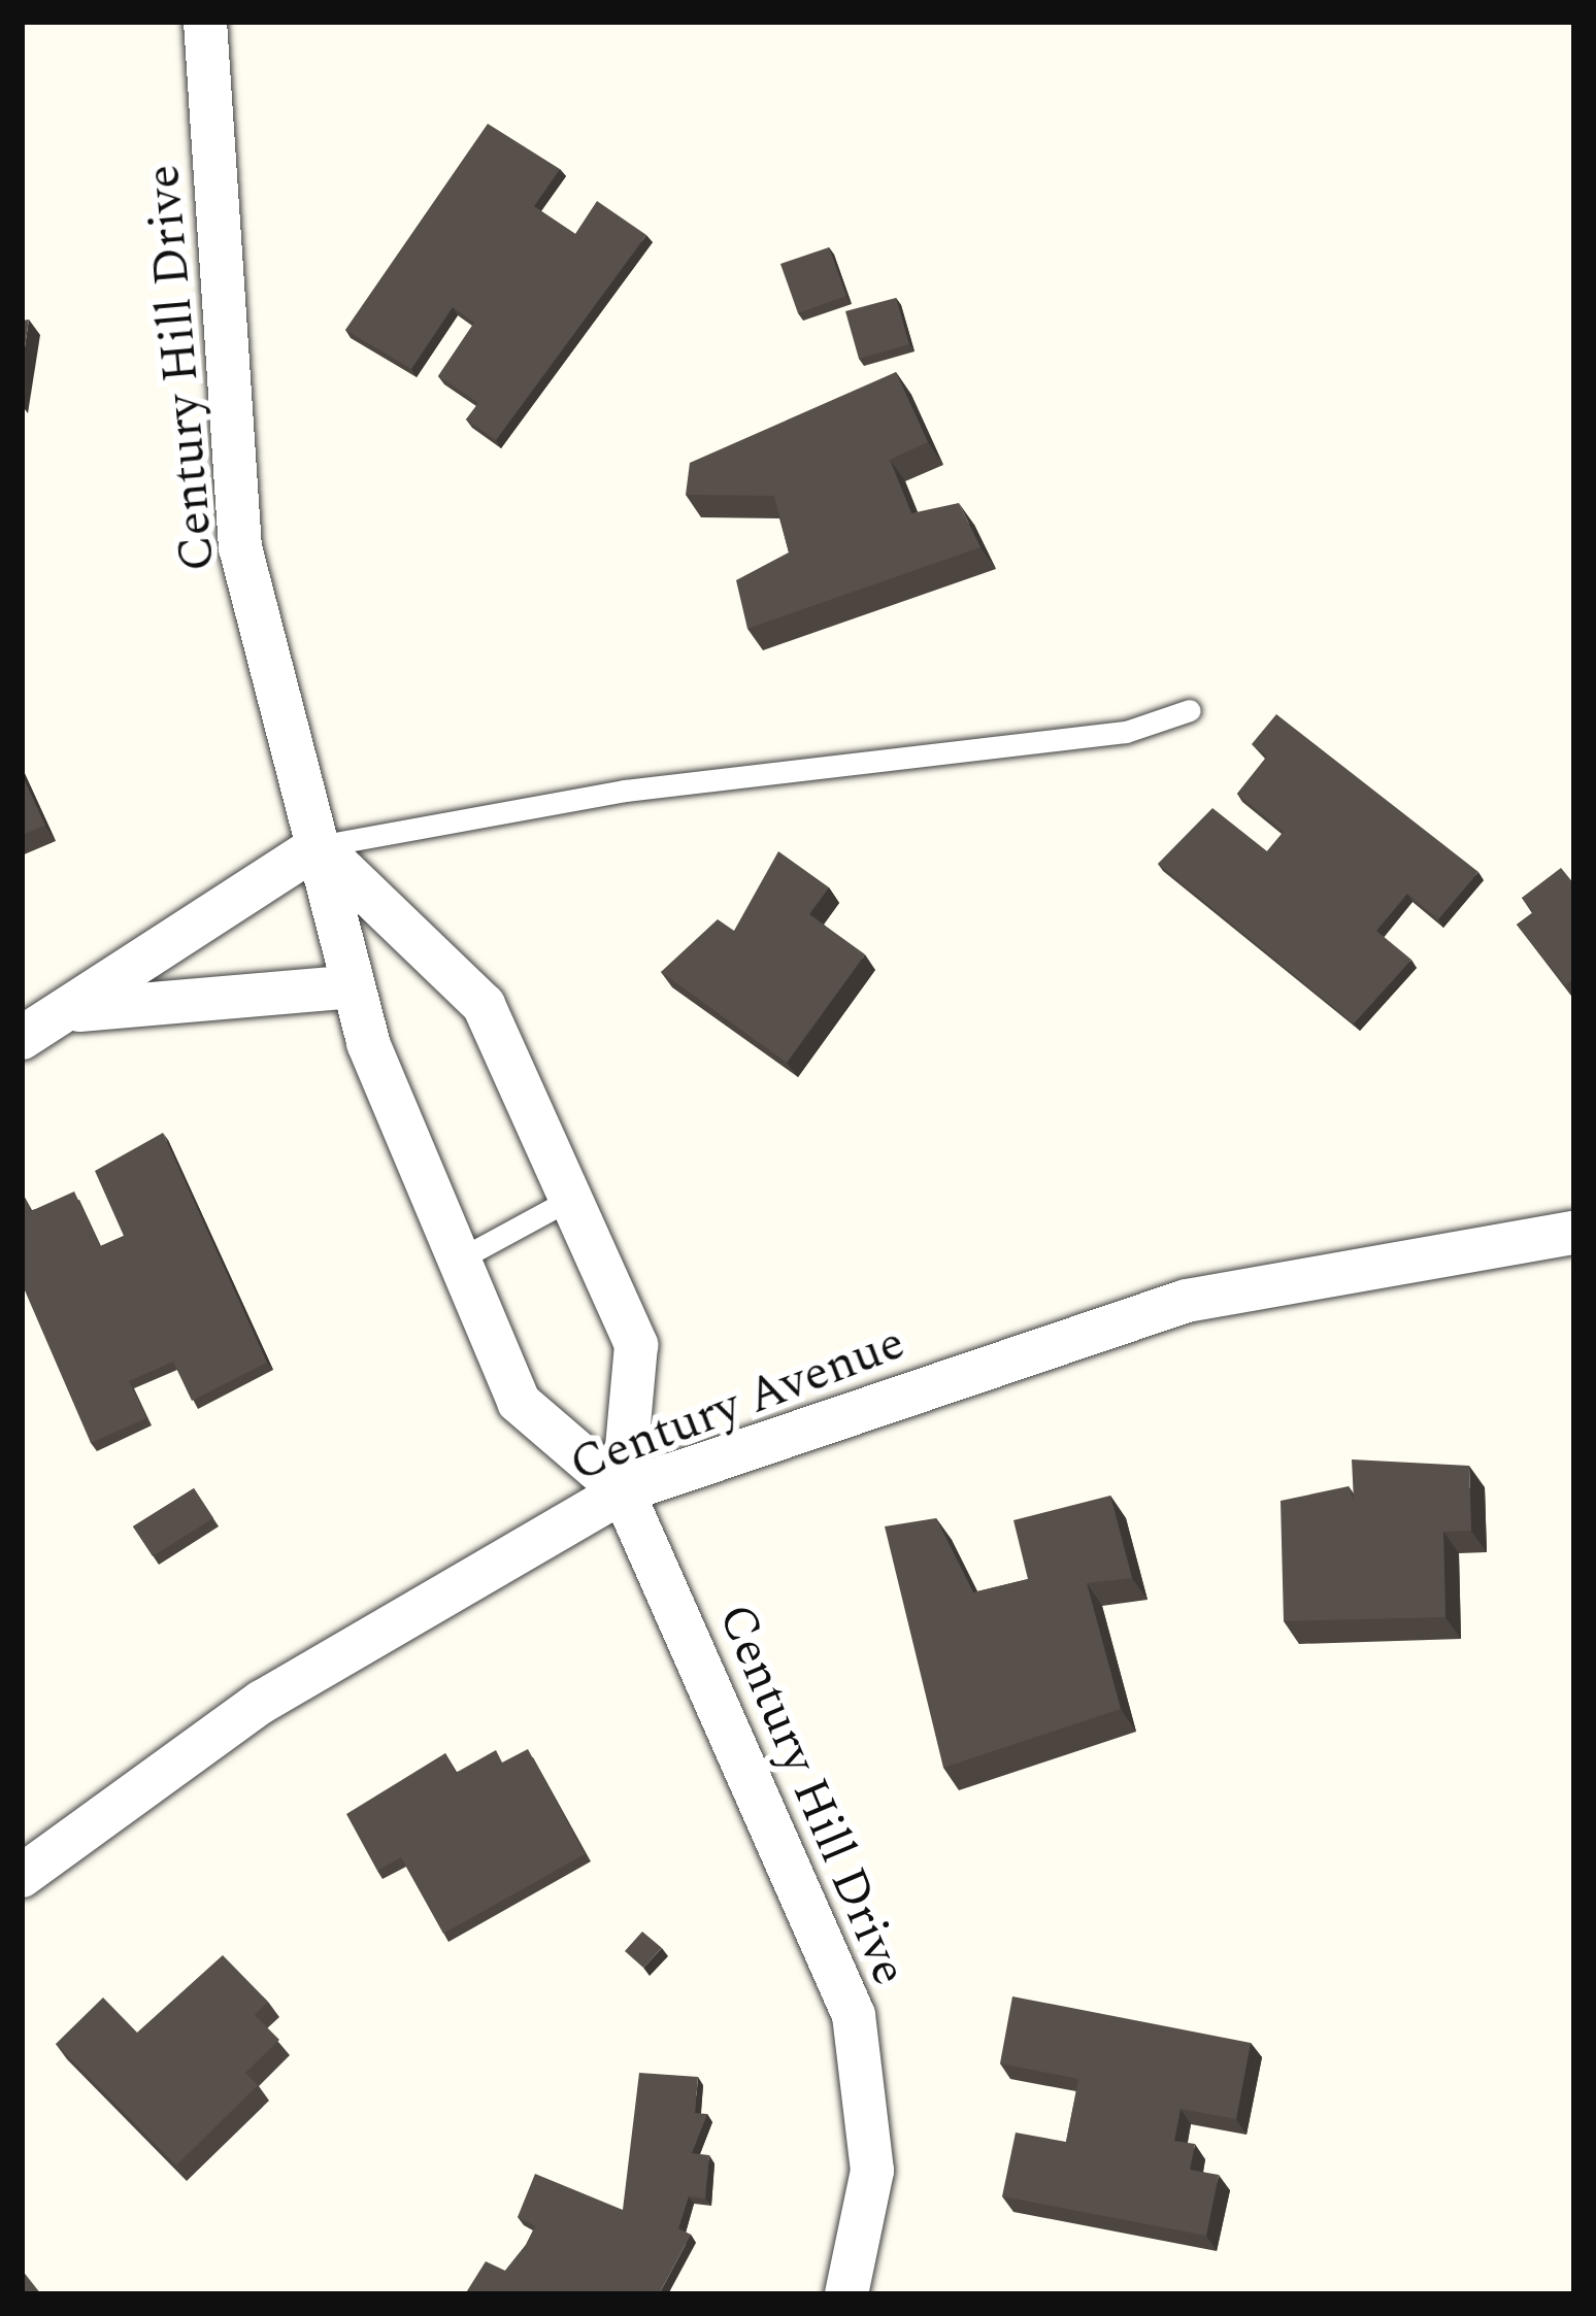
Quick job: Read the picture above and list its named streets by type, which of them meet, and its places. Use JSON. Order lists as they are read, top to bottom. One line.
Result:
{"streets":{"street":["Century Hill Drive","Century Avenue"]},"crossings":[["Century Hill Drive","Century Avenue"]]}
